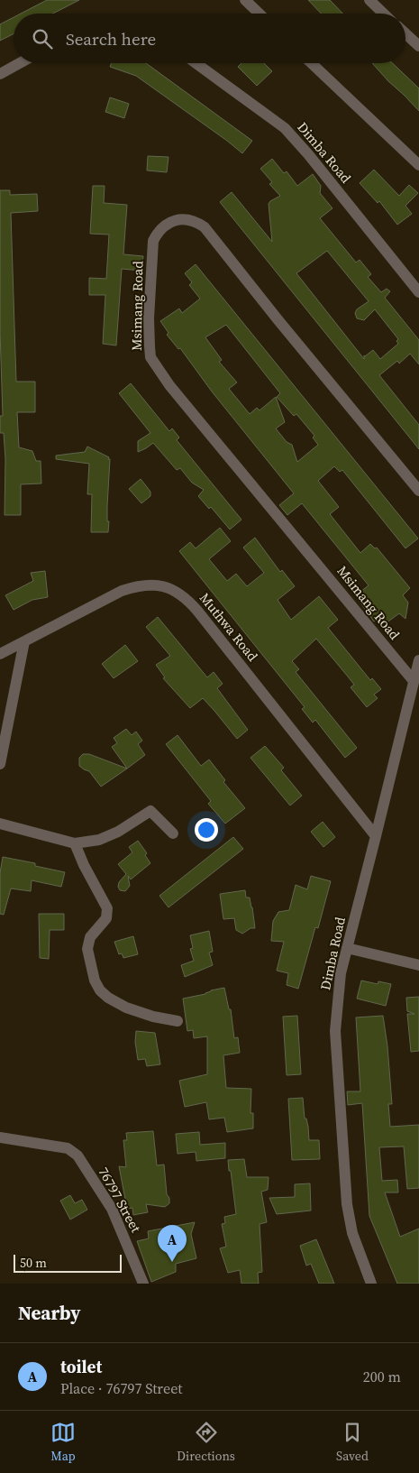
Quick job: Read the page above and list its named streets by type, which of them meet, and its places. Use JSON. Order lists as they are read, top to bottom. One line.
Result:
{"streets":{"street":["Dimba Road","Msimang Road","Muthwa Road","76797 Street"]},"crossings":[["Dimba Road","Msimang Road"],["Dimba Road","Muthwa Road"]],"scale_bar":"50 m","page":{"search":"Search here","pins":"A","scale":"50 m","heading":"Nearby","list":[{"mark":"A","name":"toilet","note":"Place · 76797 Street","value":"200 m"}],"nav":["Map","Directions","Saved"]}}
